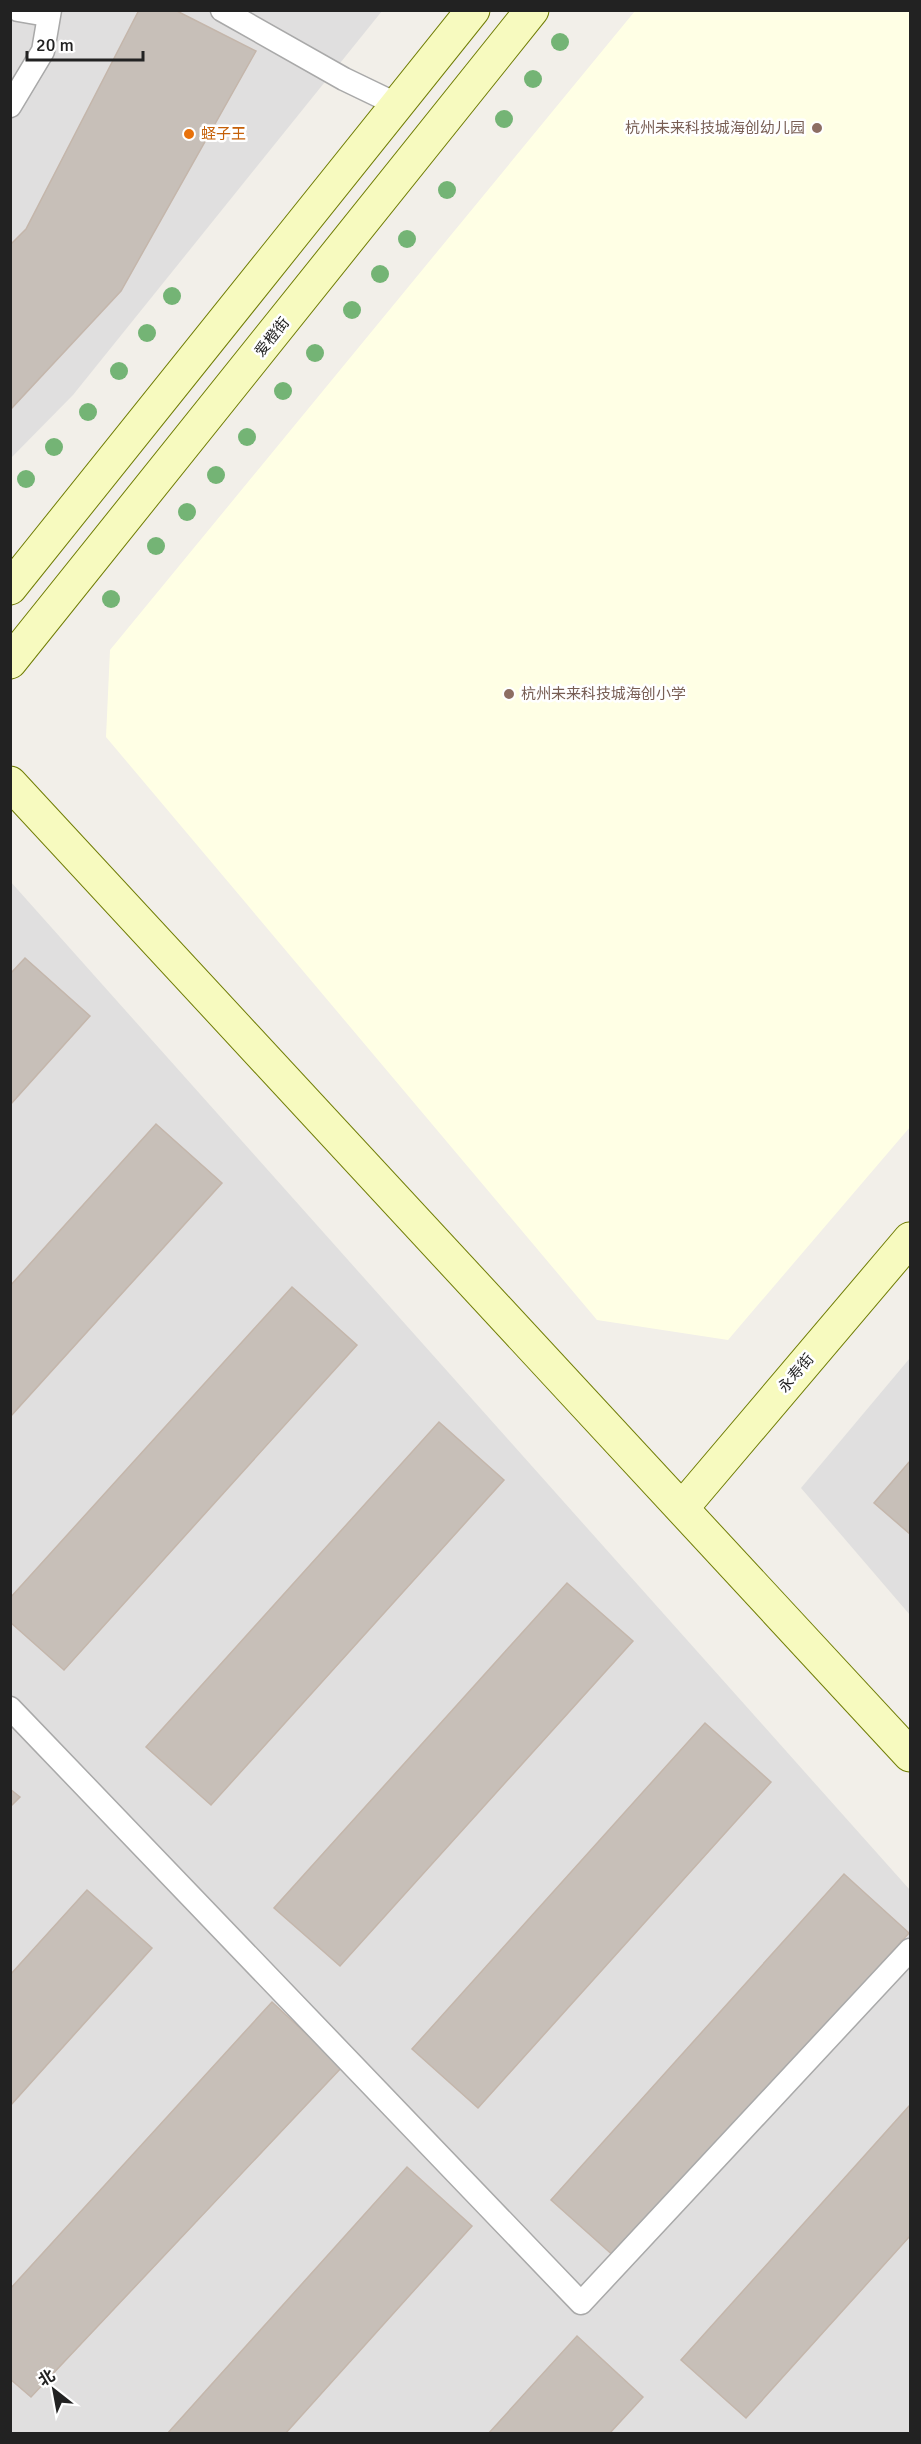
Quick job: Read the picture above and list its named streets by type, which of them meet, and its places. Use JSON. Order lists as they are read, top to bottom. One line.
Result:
{"streets":{"street":["爱橙街","永寿街"]},"places":["杭州未来科技城海创幼儿园","蛏子王","杭州未来科技城海创小学"],"scale_bar":"20 m","north":"top left"}
